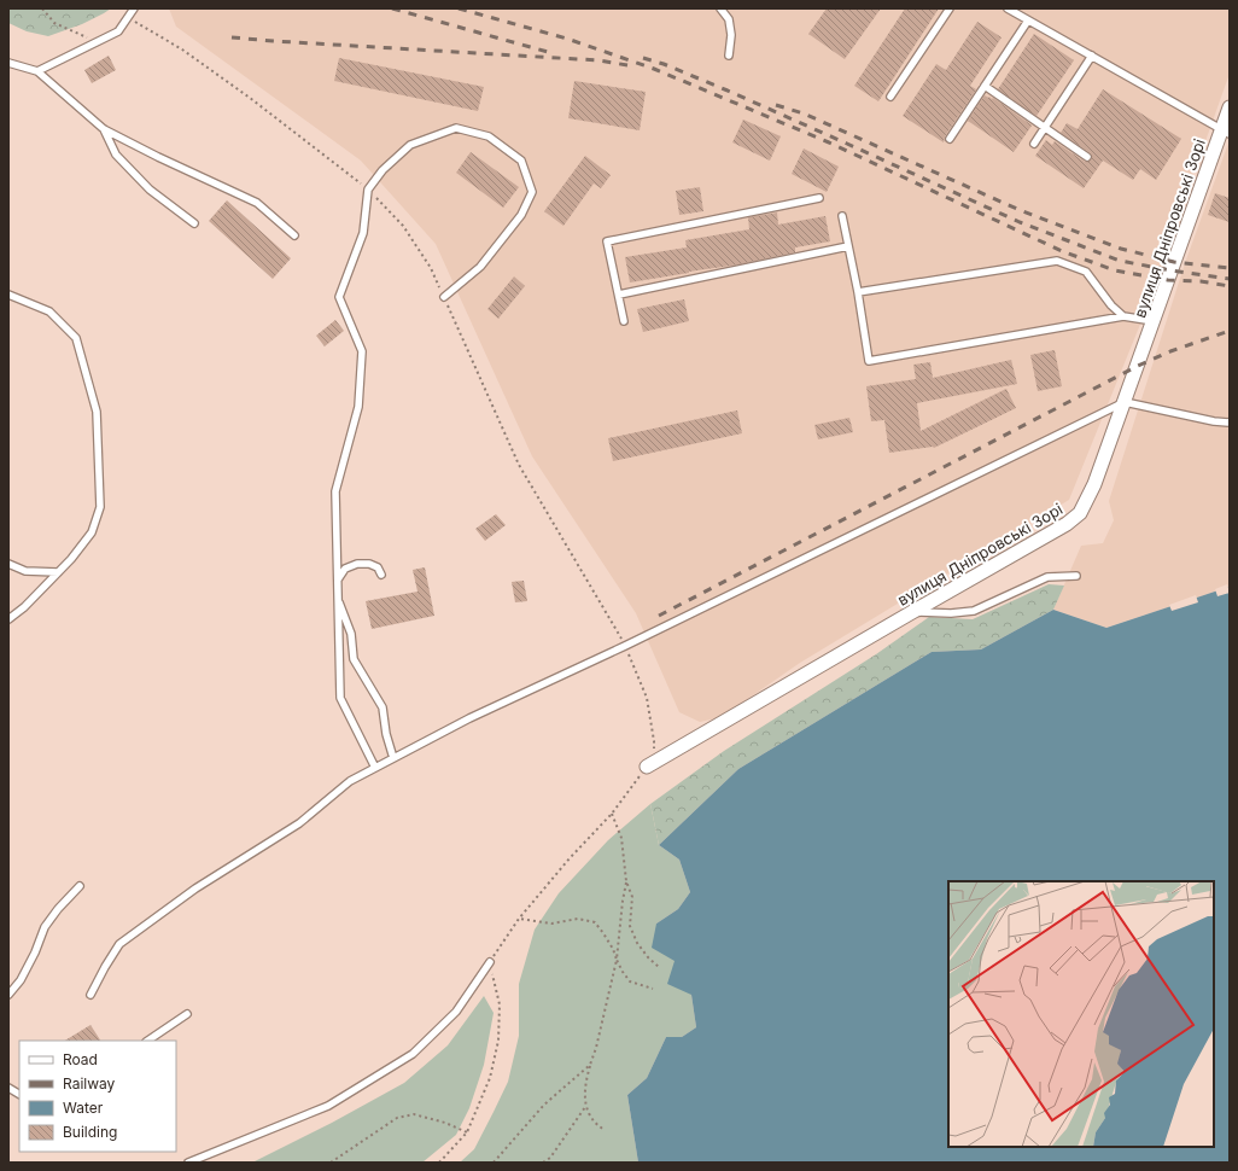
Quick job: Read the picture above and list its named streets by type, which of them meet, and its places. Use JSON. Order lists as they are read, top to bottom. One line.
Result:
{"streets":{"street":["вулиця Дніпровські Зорі"]},"legend":["Road","Railway","Water","Building"]}
